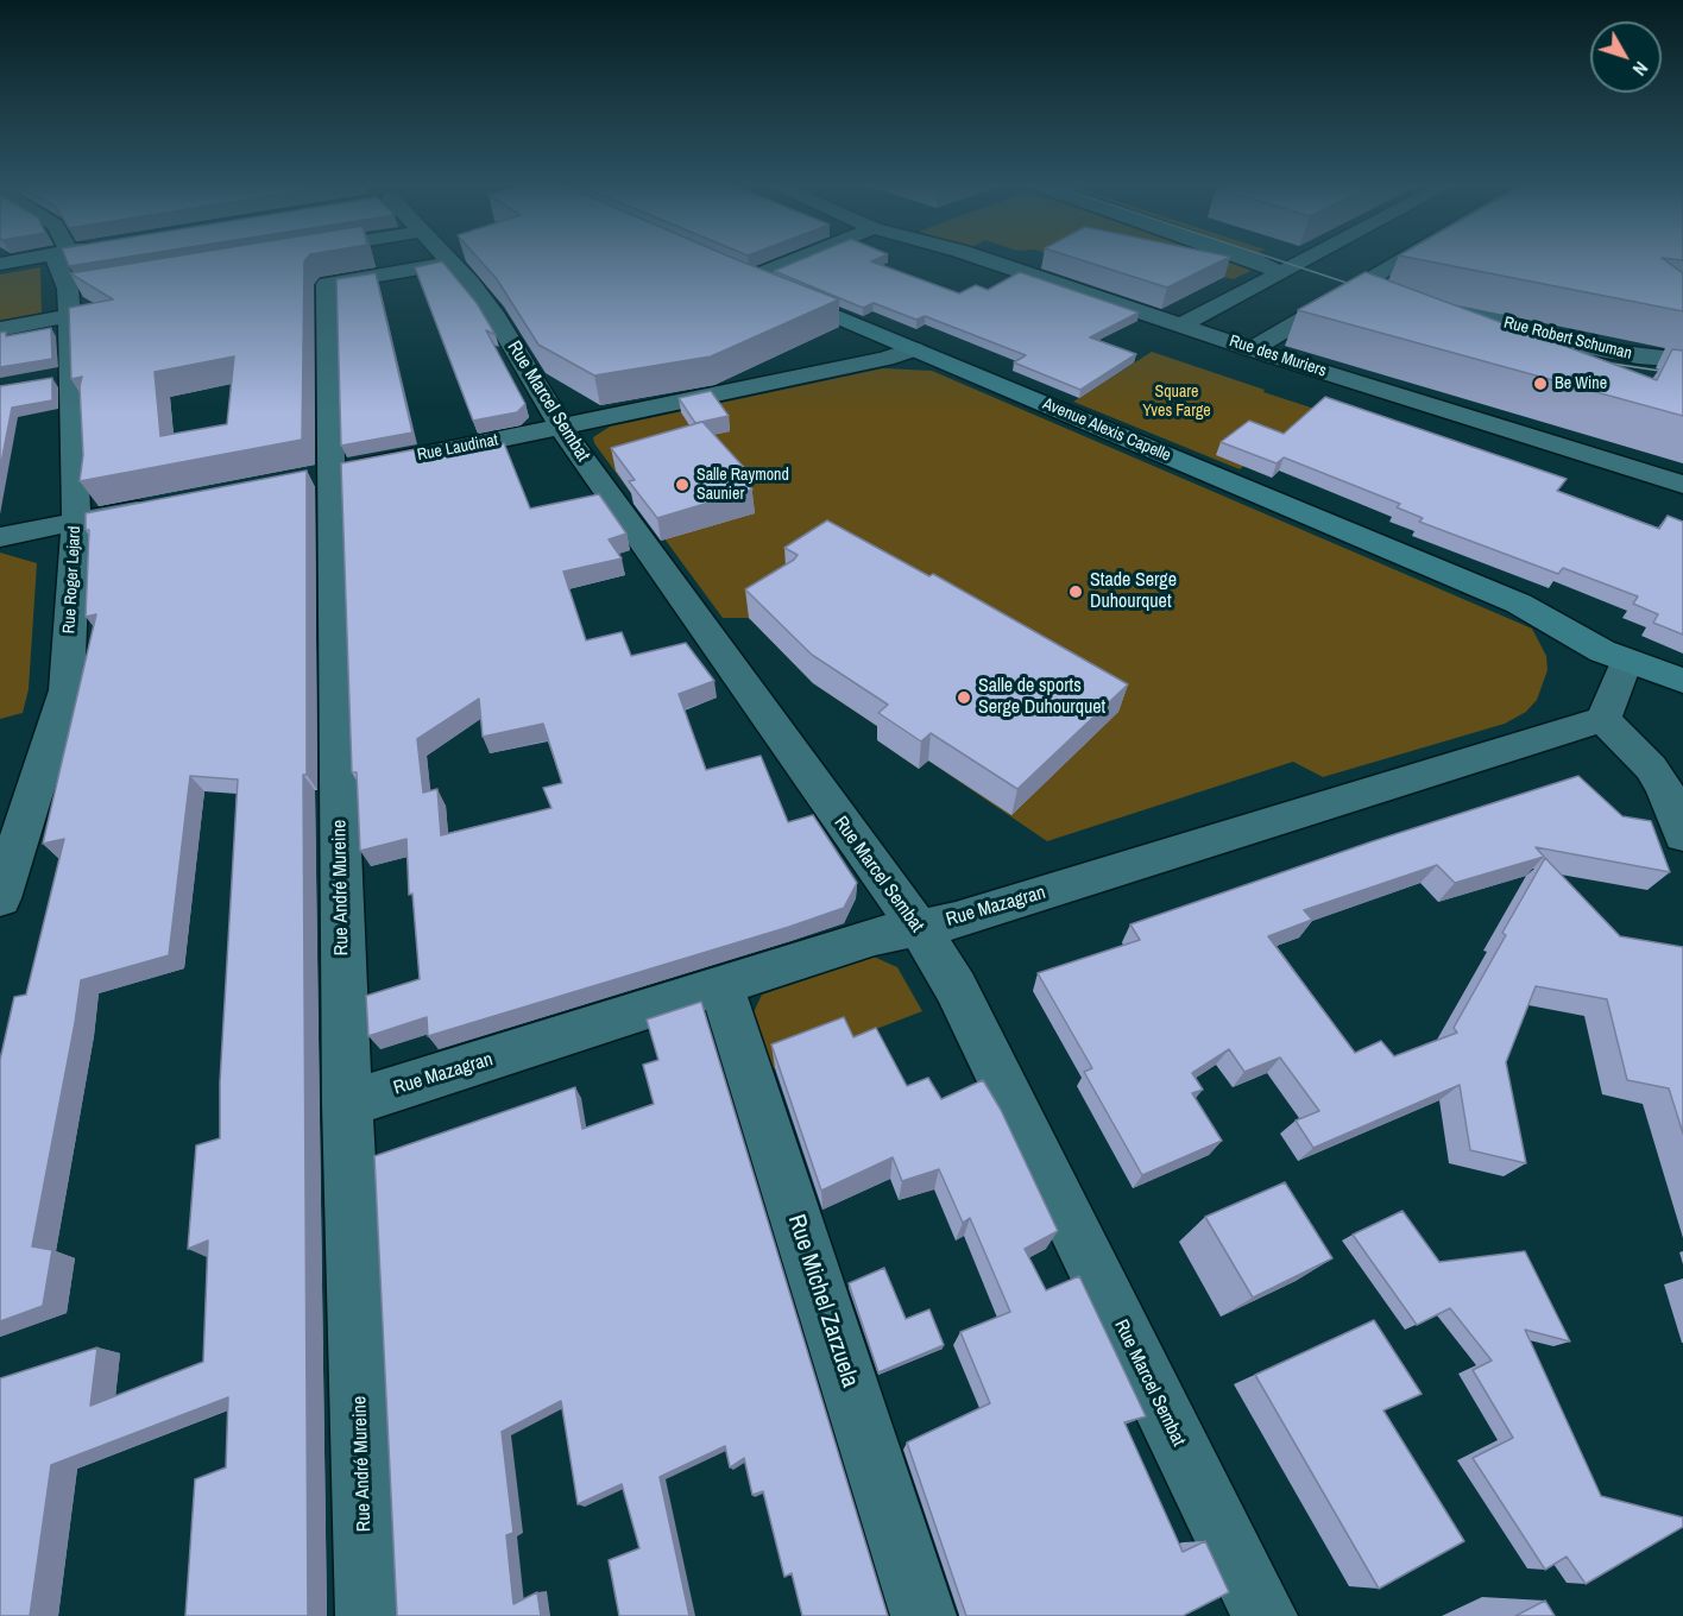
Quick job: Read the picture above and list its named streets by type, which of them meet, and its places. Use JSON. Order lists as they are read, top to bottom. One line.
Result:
{"streets":{"street":["Rue Robert Schuman","Rue des Muriers","Rue Marcel Sembat","Avenue Alexis Capelle","Rue Laudinat","Rue Roger Lejard","Rue André Mureine","Rue Mazagran","Rue Michel Zarzuela"]},"crossings":[["Rue Marcel Sembat","Rue Laudinat"],["Rue Marcel Sembat","Rue André Mureine"],["Rue Marcel Sembat","Rue Mazagran"],["Avenue Alexis Capelle","Rue Laudinat"],["Rue Laudinat","Rue André Mureine"],["Rue André Mureine","Rue Mazagran"],["Rue Mazagran","Rue Michel Zarzuela"]],"parks":["Square Yves Farge"],"places":["Be Wine","Salle Raymond Saunier","Stade Serge Duhourquet","Salle de sports Serge Duhourquet"],"north":"bottom right"}
